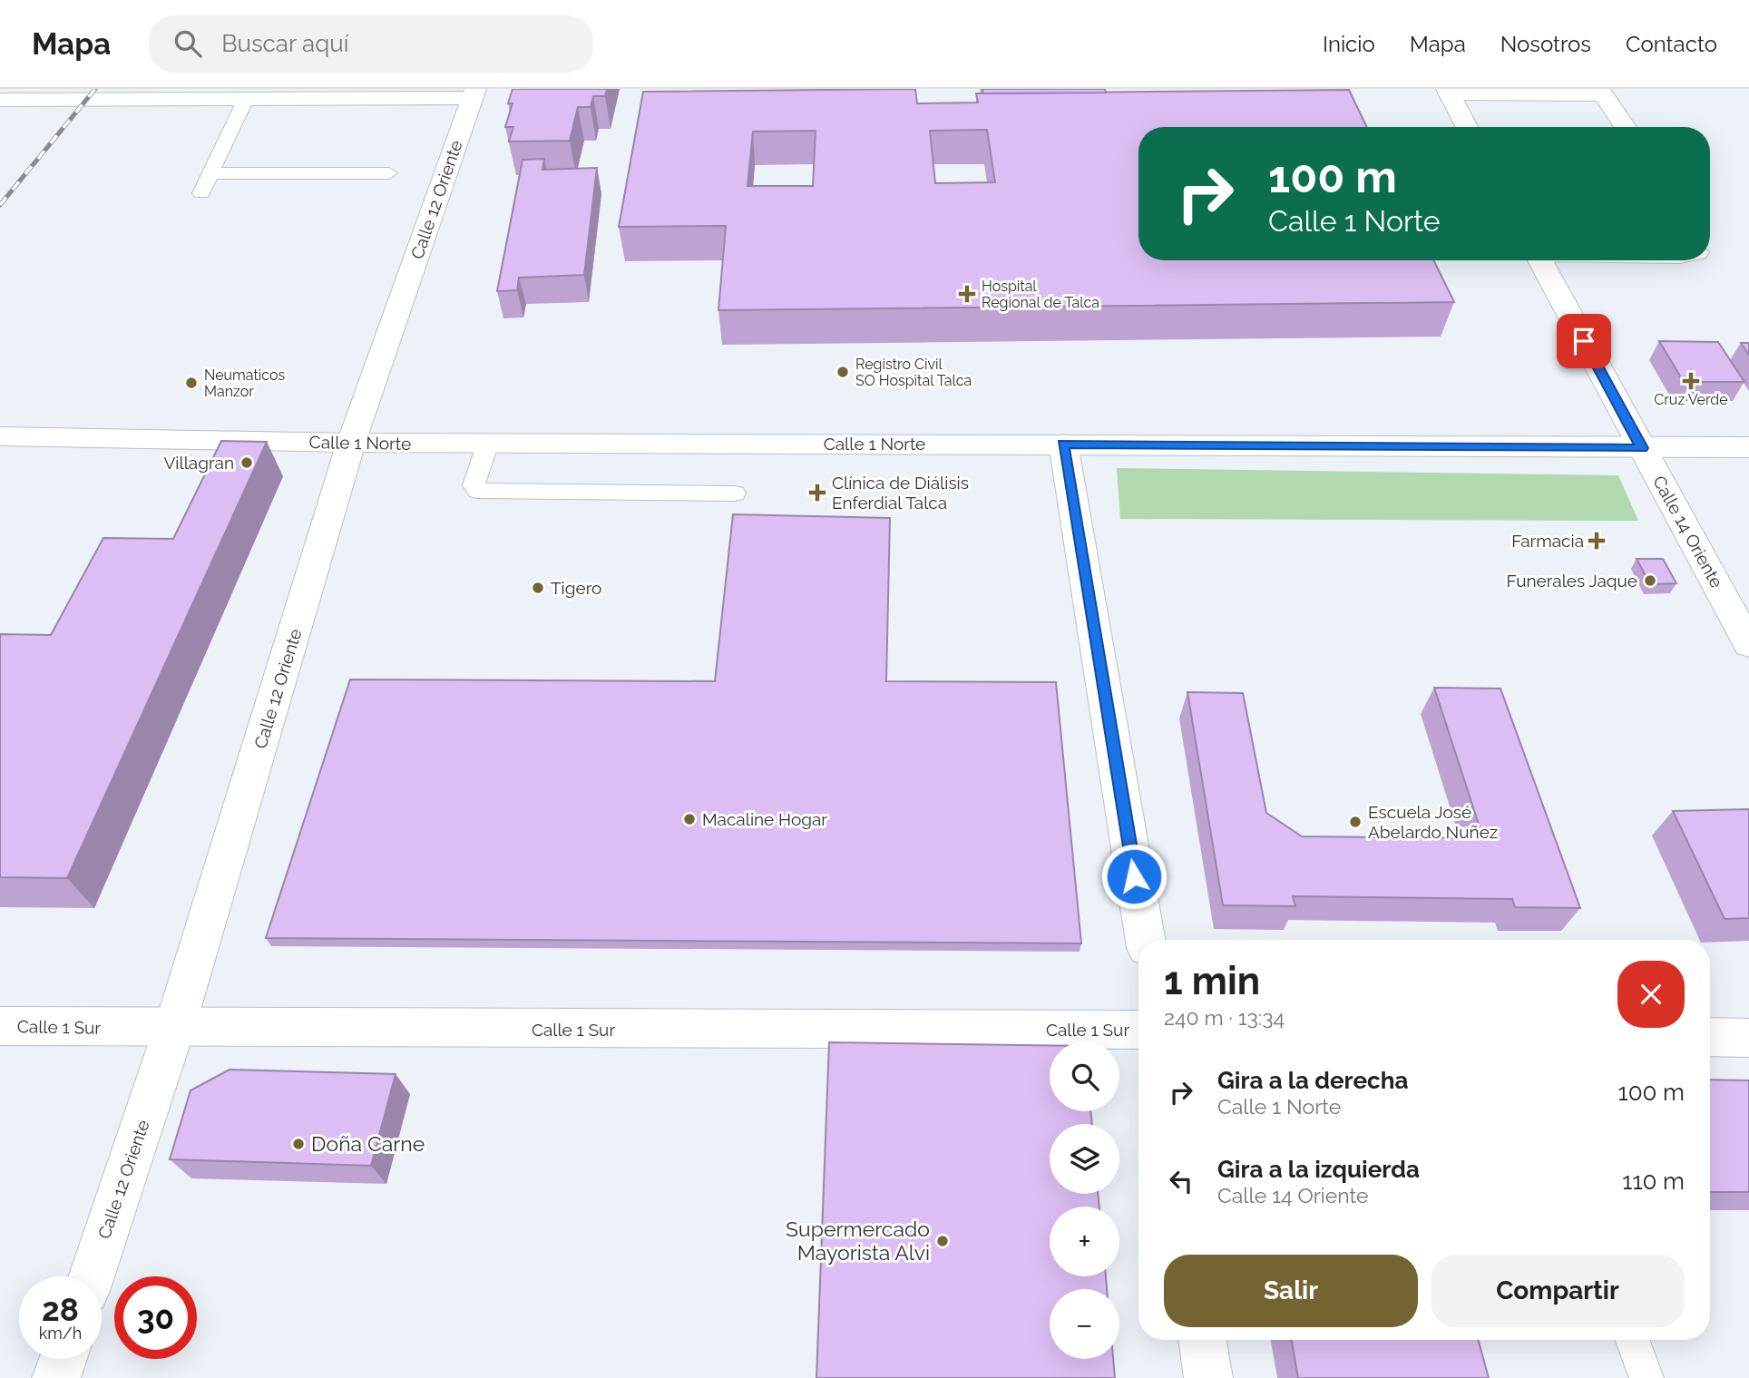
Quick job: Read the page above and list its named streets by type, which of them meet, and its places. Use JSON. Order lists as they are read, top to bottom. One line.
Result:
{"streets":{"street":["Calle 12 Oriente","Calle 1 Norte","Calle 14 Oriente","Calle 1 Sur"]},"crossings":[["Calle 12 Oriente","Calle 1 Norte"],["Calle 12 Oriente","Calle 1 Sur"],["Calle 1 Norte","Calle 14 Oriente"]],"places":{"health":["Hospital Regional de Talca","Cruz Verde","Clínica de Diálisis Enferdial Talca","Farmacia"],"other":["Registro Civil SO Hospital Talca","Neumaticos Manzor","Villagran","Funerales Jaque","Tigero","Macaline Hogar","Escuela José Abelardo Nuñez","Doña Carne","Supermercado Mayorista Alvi"]},"page":{"header":"Mapa","search":"Buscar aquí","nav":["Inicio","Mapa","Nosotros","Contacto"],"turn":["100 m","Calle 1 Norte"],"heading":["1 min","240 m · 13:34"],"map_buttons":["+","−"],"list":[{"name":"Gira a la derecha","note":"Calle 1 Norte","value":"100 m"},{"name":"Gira a la izquierda","note":"Calle 14 Oriente","value":"110 m"}],"buttons":["Salir","Compartir"],"speed":"28 km/h","limit":"30"}}
